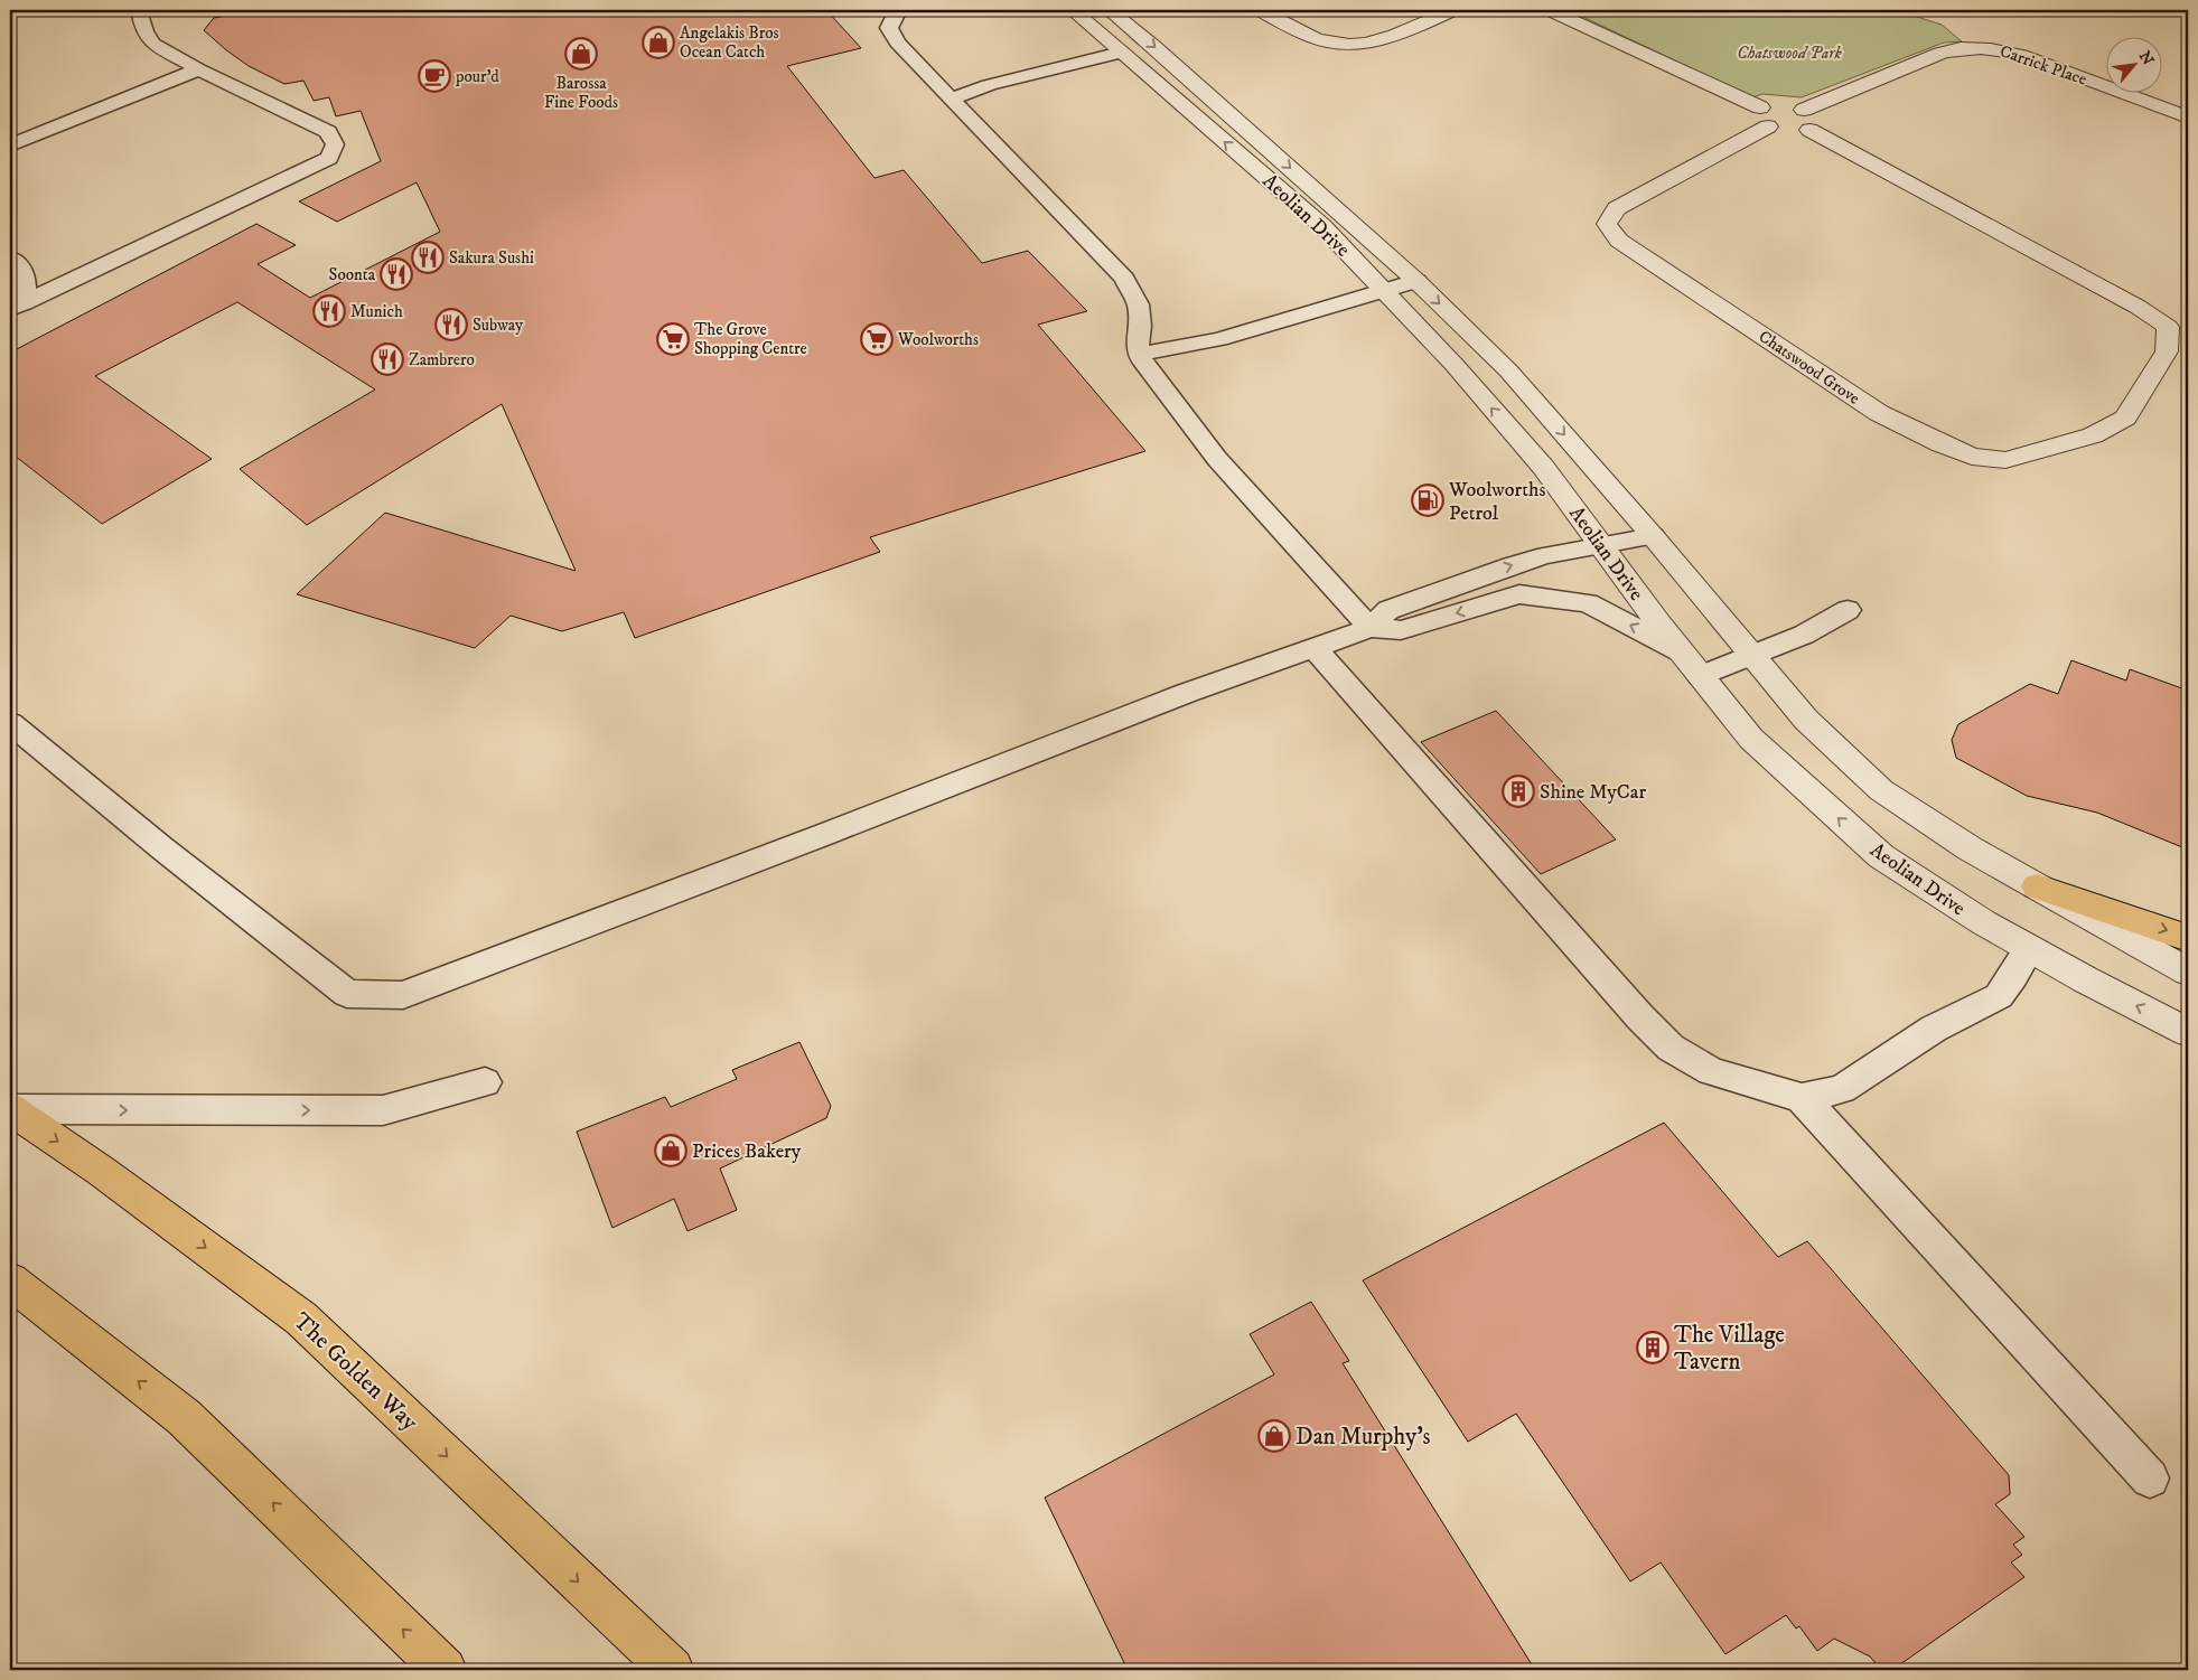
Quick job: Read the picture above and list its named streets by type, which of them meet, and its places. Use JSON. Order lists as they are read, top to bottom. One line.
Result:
{"streets":{"main road":["The Golden Way"],"street":["Carrick Place","Aeolian Drive","Chatswood Grove"]},"crossings":[["Carrick Place","Chatswood Grove"]],"parks":["Chatswood Park"],"places":{"shop":["Angelakis Bros Ocean Catch","Barossa Fine Foods","Prices Bakery","Dan Murphy's"],"cafe":["pour'd"],"restaurant":["Sakura Sushi","Soonta","Munich","Subway","Zambrero"],"supermarket":["The Grove Shopping Centre","Woolworths"],"fuel station":["Woolworths Petrol"],"building":["Shine MyCar","The Village Tavern"]},"north":"top right"}
